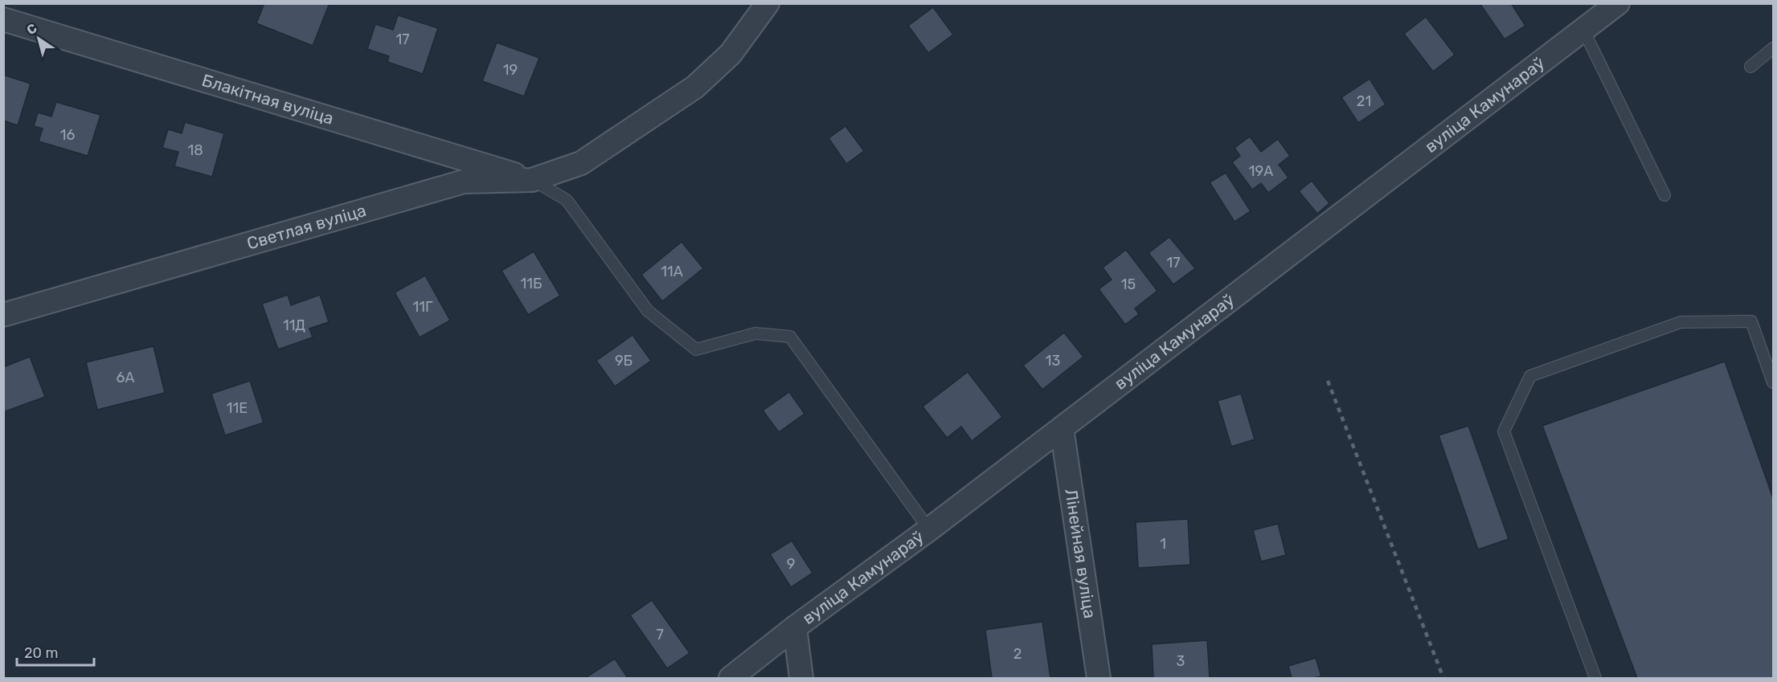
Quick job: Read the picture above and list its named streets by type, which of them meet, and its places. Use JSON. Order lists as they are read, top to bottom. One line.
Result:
{"streets":{"street":["Блакітная вуліца","вуліца Камунараў","Светлая вуліца","Лінейная вуліца"]},"crossings":[["Блакітная вуліца","Светлая вуліца"],["вуліца Камунараў","Лінейная вуліца"]],"house_numbers":["17","19","21","16","18","19А","17","11А","11Б","15","11Г","11Д","9Б","13","6А","11Е","1","9","7","2","3"],"scale_bar":"20 m","north":"top left"}
